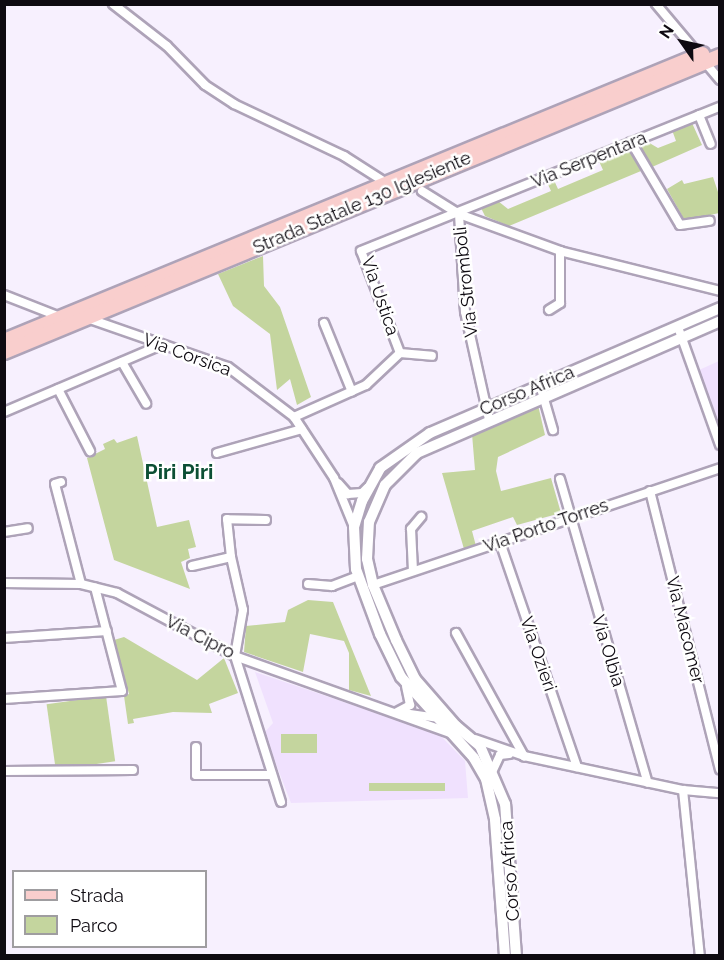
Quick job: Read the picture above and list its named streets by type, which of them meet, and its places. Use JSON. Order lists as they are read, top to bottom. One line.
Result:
{"streets":{"main road":["Strada Statale 130 Iglesiente"],"street":["Via Serpentara","Via Stromboli","Via Ustica","Via Corsica","Corso Africa","Via Porto Torres","Via Macomer","Via Cipro","Via Olbia","Via Ozieri"]},"crossings":[["Via Serpentara","Via Stromboli"],["Via Serpentara","Via Ustica"],["Strada Statale 130 Iglesiente","Via Corsica"],["Via Stromboli","Via Ustica"],["Via Stromboli","Corso Africa"],["Via Ustica","Via Corsica"],["Via Corsica","Corso Africa"],["Corso Africa","Via Porto Torres"],["Corso Africa","Via Cipro"],["Via Porto Torres","Via Macomer"],["Via Porto Torres","Via Olbia"],["Via Porto Torres","Via Ozieri"]],"districts":["Piri Piri"],"legend":["Strada","Parco"],"north":"top left"}
